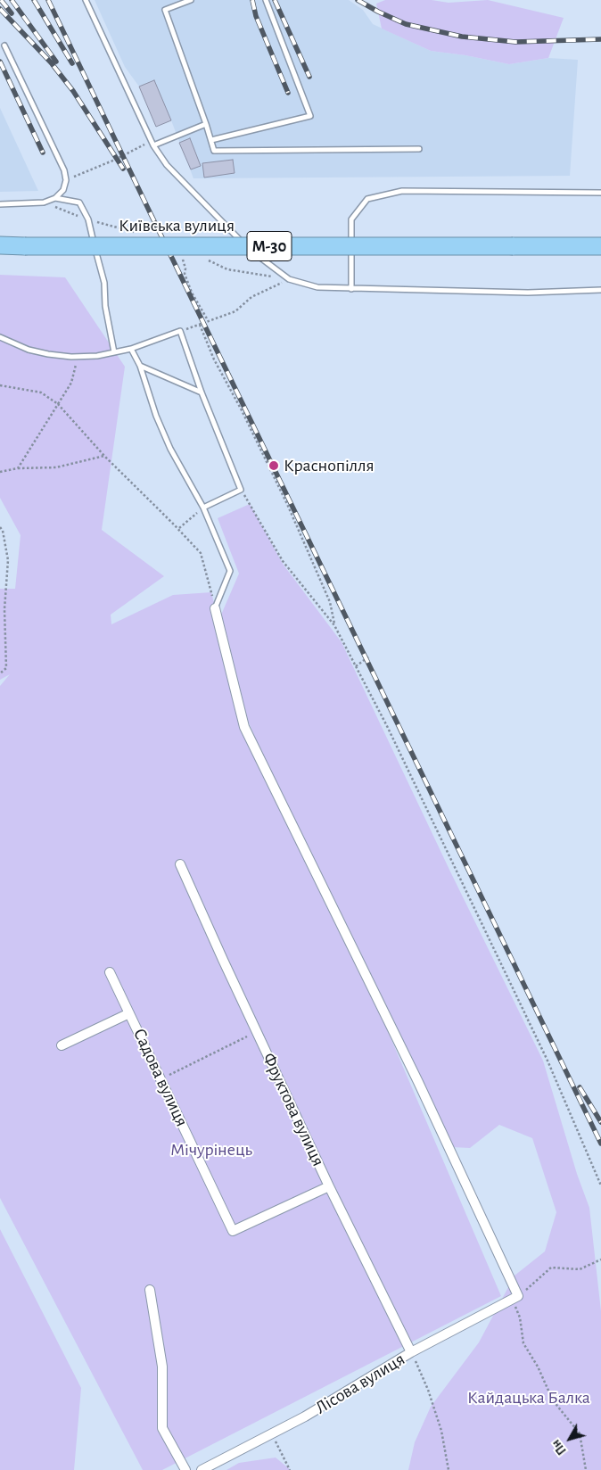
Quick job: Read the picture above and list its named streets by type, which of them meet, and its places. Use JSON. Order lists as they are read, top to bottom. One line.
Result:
{"streets":{"highway":["Київська вулиця","М-30"],"street":["Садова вулиця","Фруктова вулиця","Лісова вулиця"]},"crossings":[["Садова вулиця","Фруктова вулиця"],["Фруктова вулиця","Лісова вулиця"]],"parks":["Мічурінець","Кайдацька Балка"],"places":["Краснопілля"],"north":"bottom left"}
